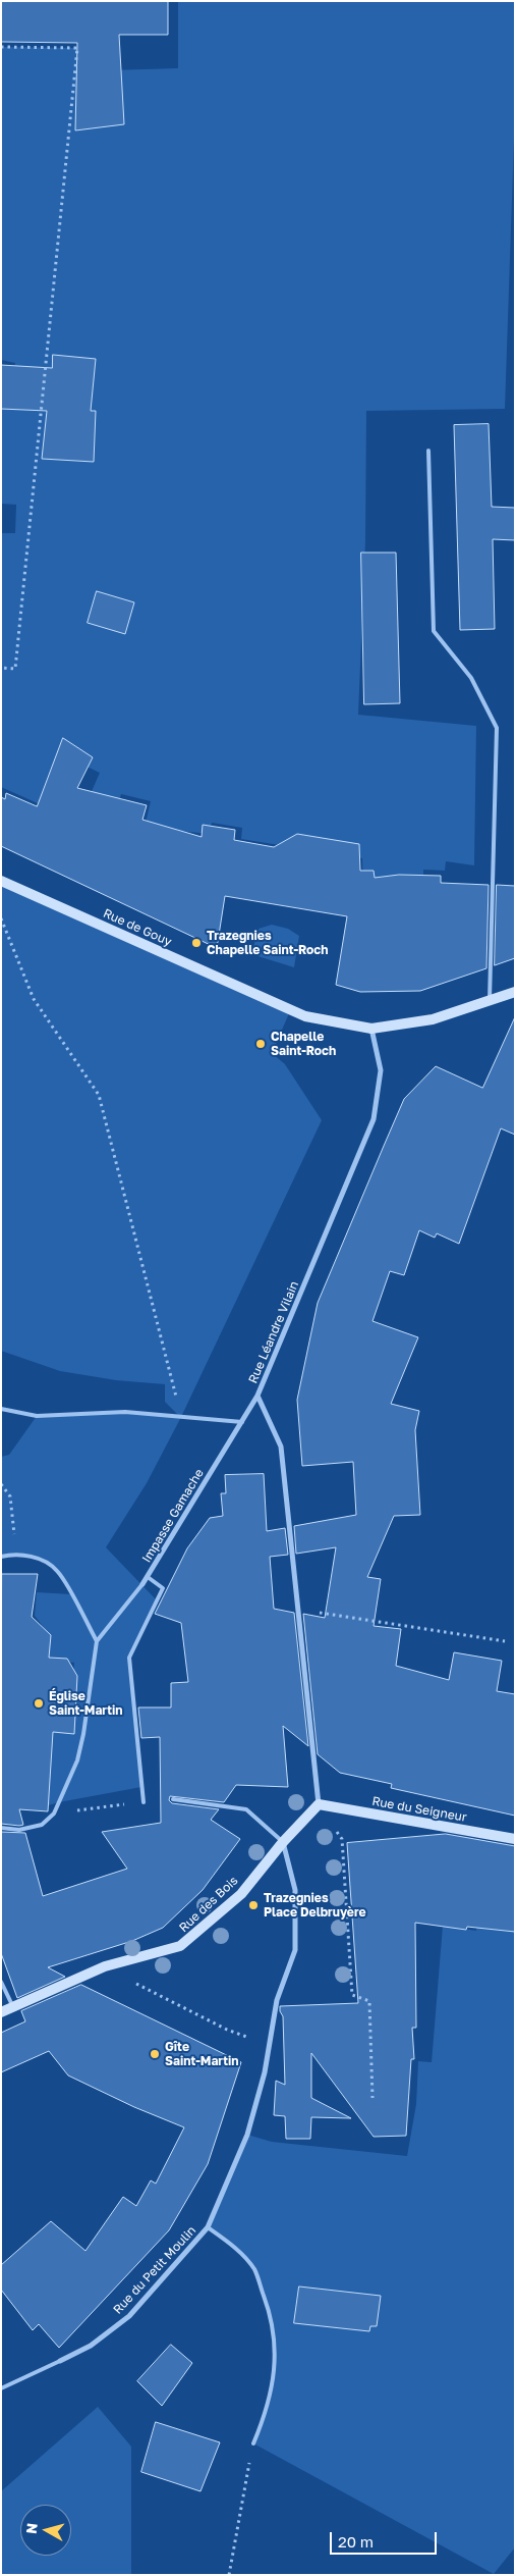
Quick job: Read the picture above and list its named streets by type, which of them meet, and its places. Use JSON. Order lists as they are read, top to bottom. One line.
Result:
{"streets":{"street":["Rue de Gouy","Rue Léandre Vilain","Impasse Gamache","Rue du Seigneur","Rue des Bois","Rue du Petit Moulin"]},"crossings":[["Rue de Gouy","Rue Léandre Vilain"],["Rue Léandre Vilain","Impasse Gamache"],["Rue Léandre Vilain","Rue du Seigneur"],["Rue Léandre Vilain","Rue des Bois"],["Rue du Seigneur","Rue des Bois"],["Rue des Bois","Rue du Petit Moulin"]],"places":["Trazegnies Chapelle Saint-Roch","Chapelle Saint-Roch","Église Saint-Martin","Trazegnies Place Delbruyère","Gîte Saint-Martin"],"scale_bar":"20 m","north":"left"}
